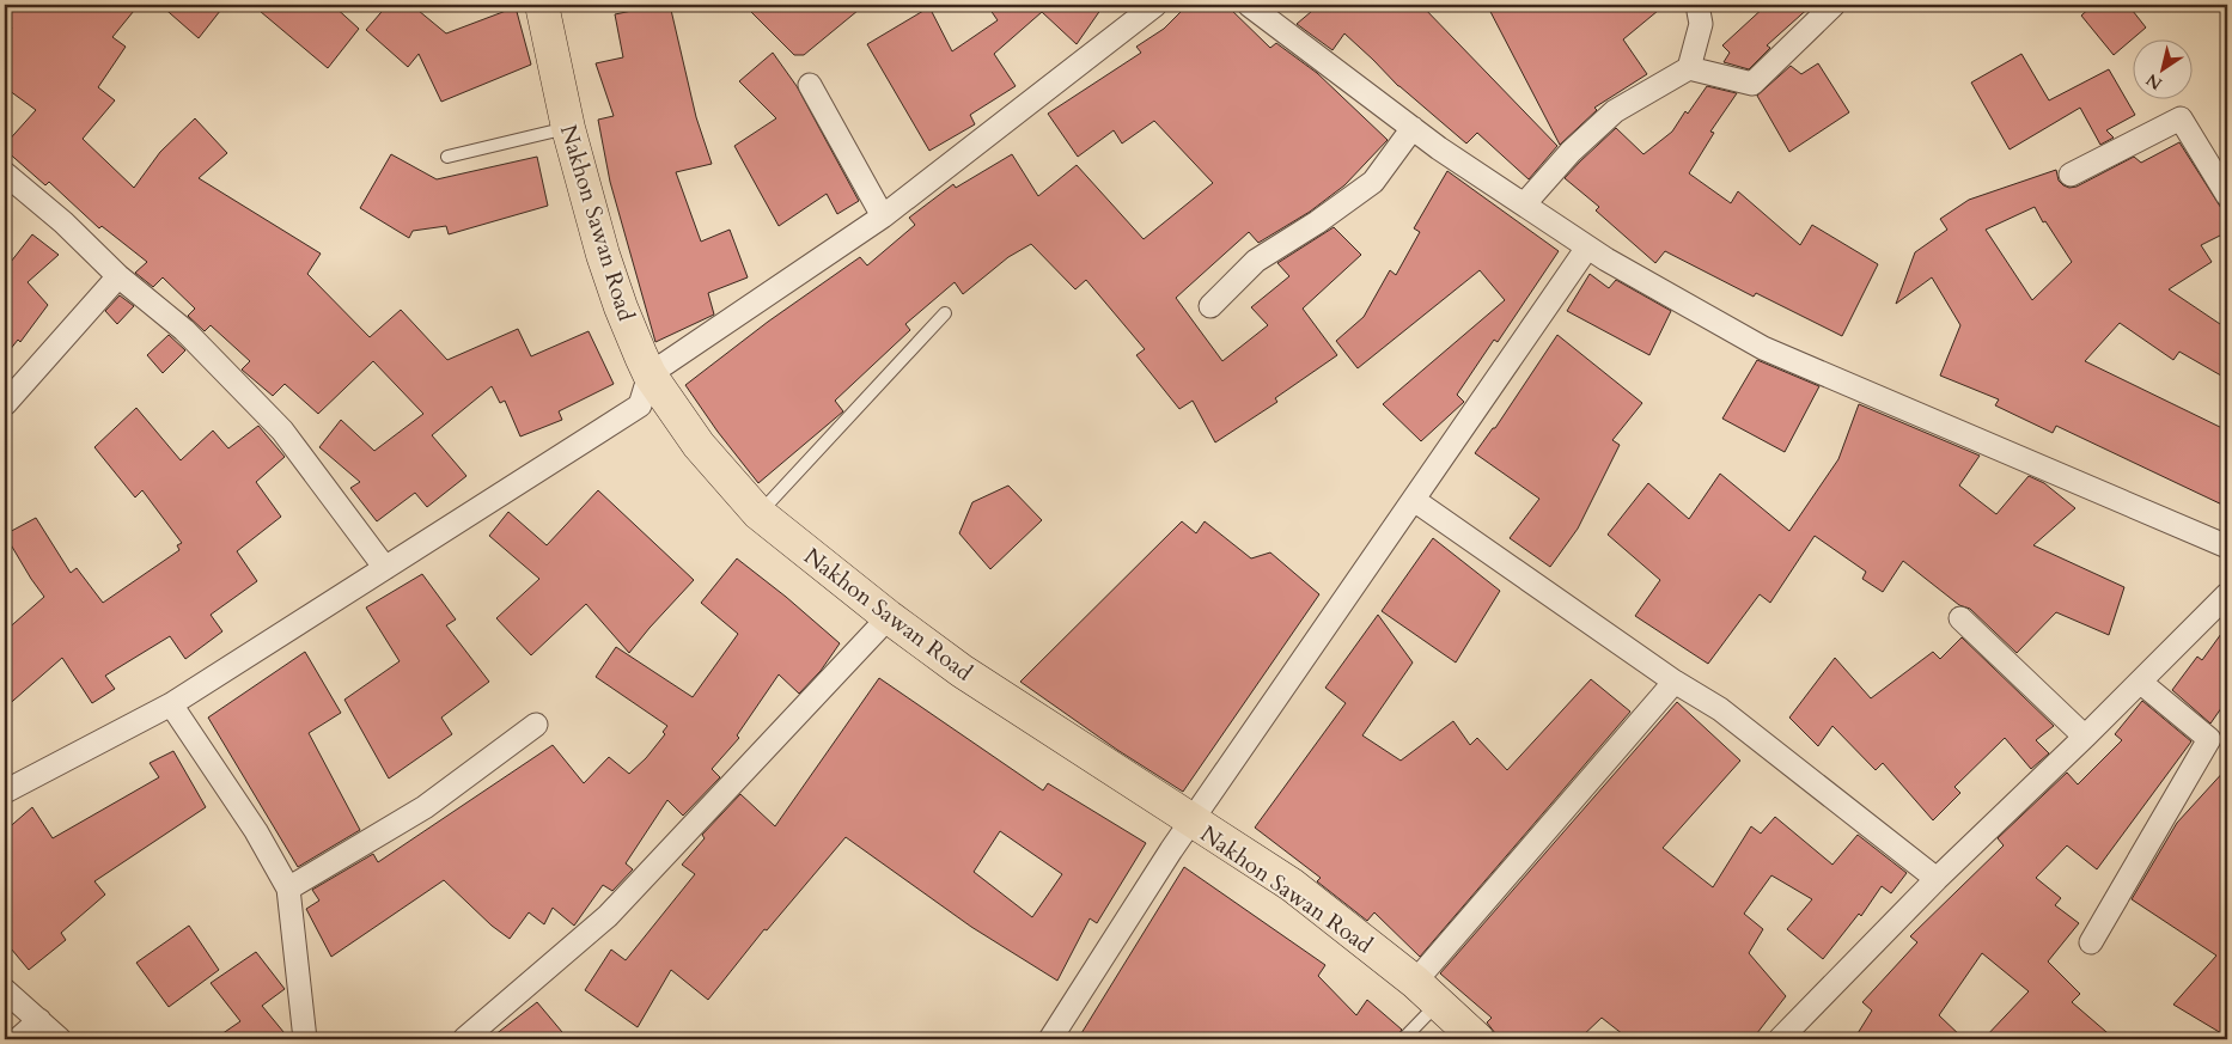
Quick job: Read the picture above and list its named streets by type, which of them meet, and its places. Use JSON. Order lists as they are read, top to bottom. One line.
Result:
{"streets":{"main road":["Nakhon Sawan Road"]},"north":"bottom left"}
